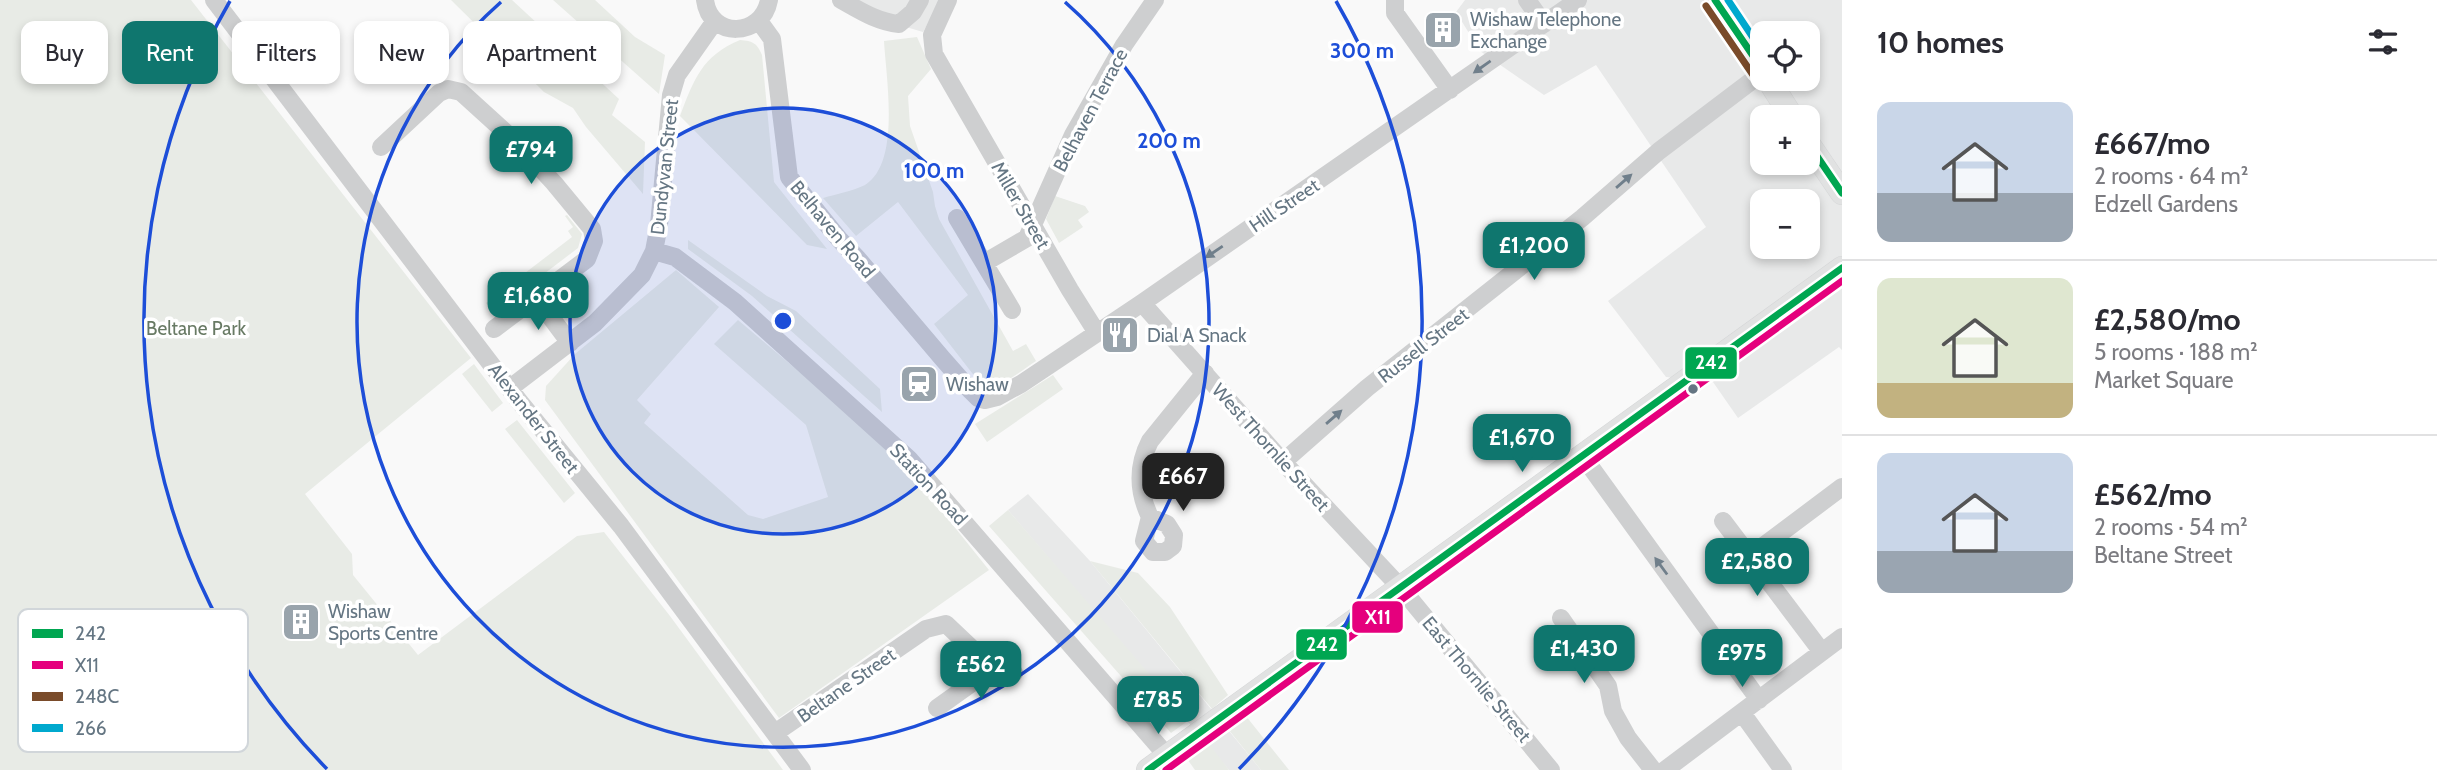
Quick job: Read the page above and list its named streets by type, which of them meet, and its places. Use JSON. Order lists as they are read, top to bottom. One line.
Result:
{"streets":{"street":["Belhaven Terrace","Dundyvan Street","Miller Street","Hill Street","Belhaven Road","Russell Street","Alexander Street","West Thornlie Street","Station Road","East Thornlie Street","Beltane Street"]},"crossings":[["Belhaven Terrace","Miller Street"],["Dundyvan Street","Alexander Street"],["Dundyvan Street","Station Road"],["Miller Street","Hill Street"],["Hill Street","Belhaven Road"],["Hill Street","West Thornlie Street"],["Russell Street","West Thornlie Street"],["Alexander Street","Beltane Street"],["West Thornlie Street","East Thornlie Street"]],"one_way":["Hill Street","Russell Street"],"parks":["Beltane Park"],"places":{"building":["Wishaw Telephone Exchange","Wishaw Sports Centre"],"restaurant":["Dial A Snack"],"station":["Wishaw"]},"lines":["transit line 242","transit line 266","transit line 248C","transit line X11"],"legend":["242","X11","248C","266"],"page":{"heading":"10 homes","map_buttons":["+","−"],"chip":["Buy","Rent","Filters","New","Apartment"],"list":[{"name":"£667/mo","note":"2 rooms · 64 m² · Edzell Gardens"},{"name":"£2,580/mo","note":"5 rooms · 188 m² · Market Square"},{"name":"£562/mo","note":"2 rooms · 54 m² · Beltane Street"}],"price":["£794","£1,200","£1,680","£1,670","£667","£2,580","£1,430","£975","£562","£785"]},"rings":["300 m","200 m","100 m"]}
